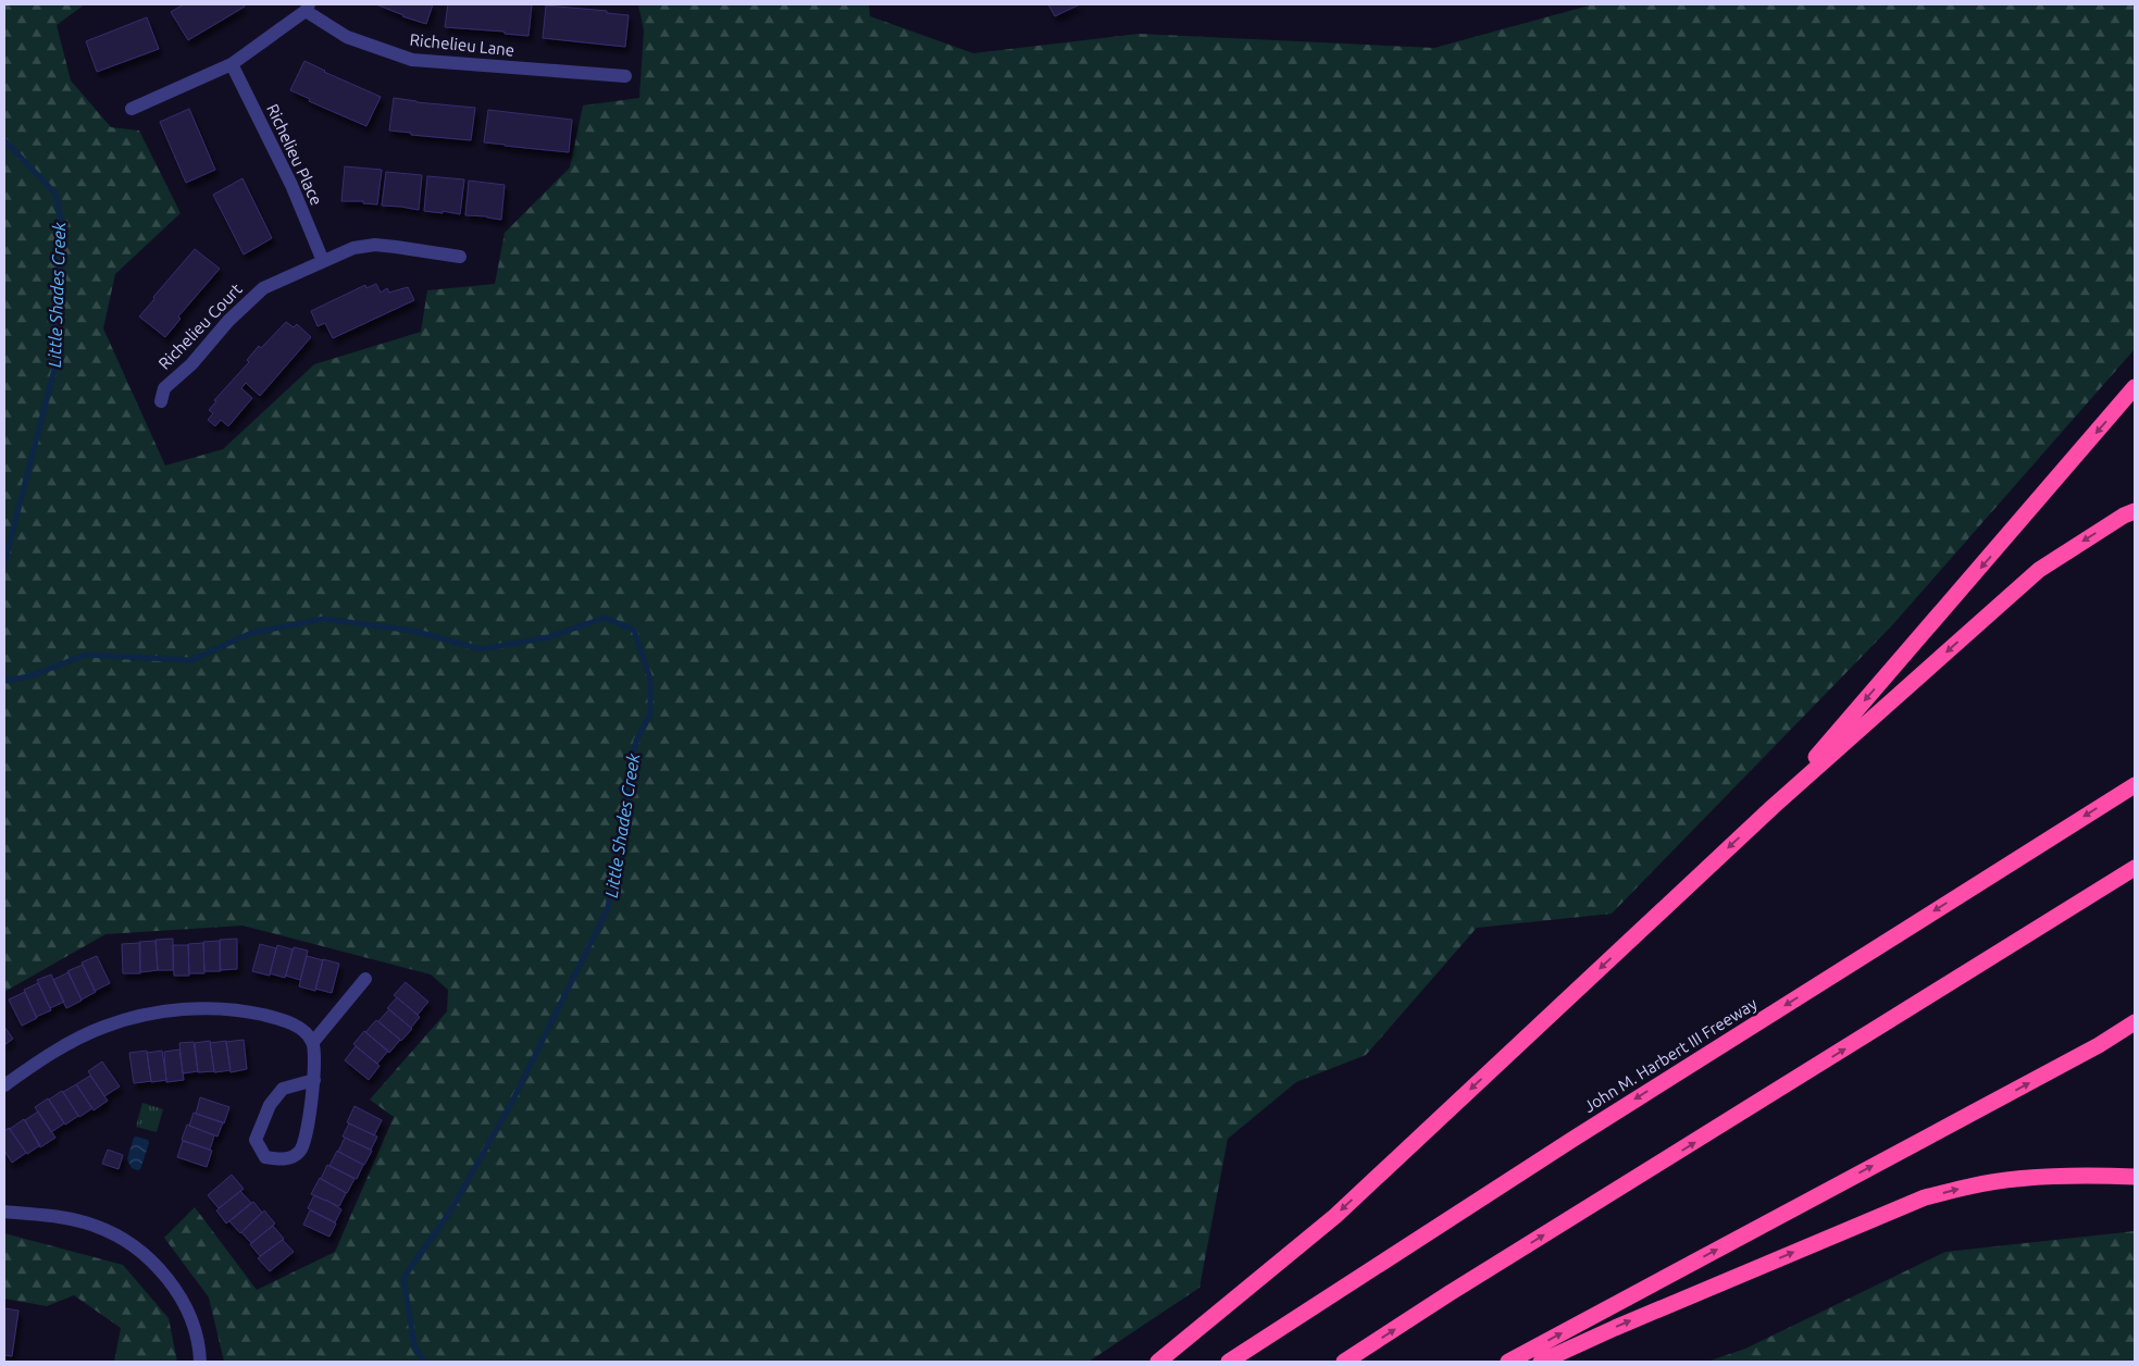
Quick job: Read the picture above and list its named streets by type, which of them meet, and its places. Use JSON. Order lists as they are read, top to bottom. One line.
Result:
{"streets":{"highway":["John M. Harbert III Freeway"],"street":["Richelieu Lane","Richelieu Place","Richelieu Court"]},"crossings":[["Richelieu Place","Richelieu Court"]],"water":["Little Shades Creek"]}
